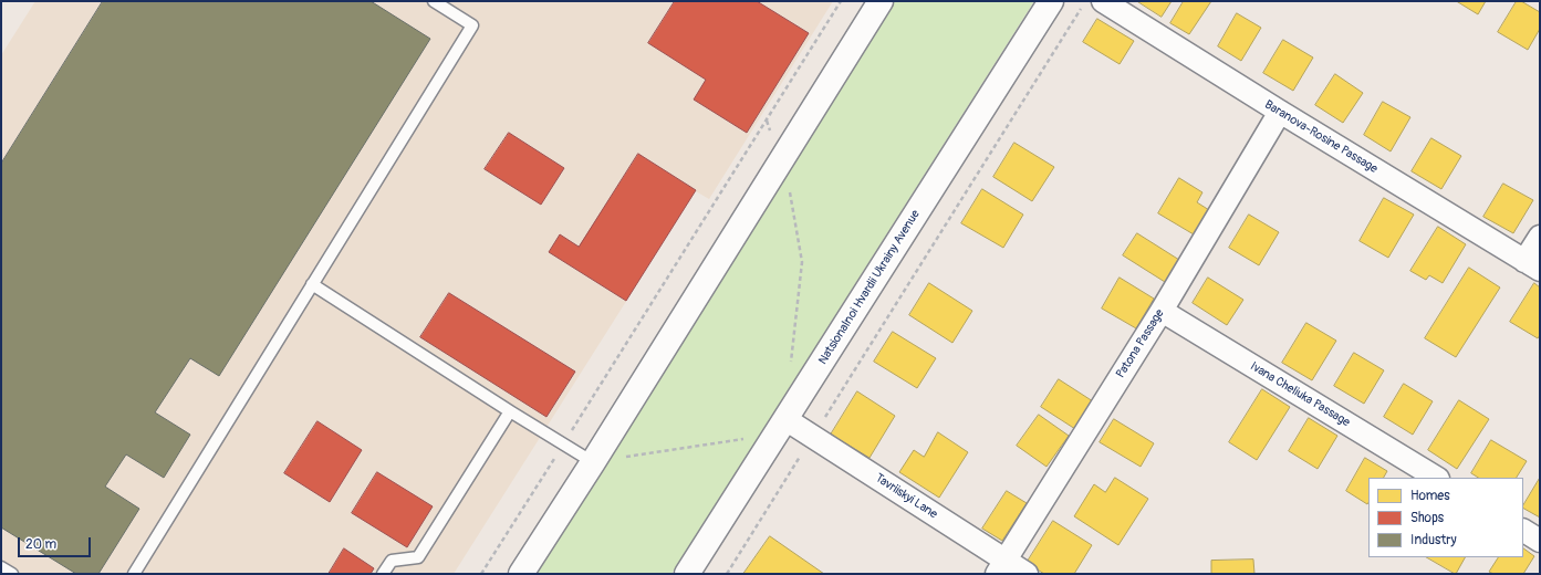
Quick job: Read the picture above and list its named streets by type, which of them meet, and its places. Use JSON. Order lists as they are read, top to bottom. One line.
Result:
{"streets":{"street":["Baranova-Rosine Passage","Natsionalnoi Hvardii Ukrainy Avenue","Patona Passage","Ivana Cheliuka Passage","Tavriiskyi Lane"]},"crossings":[["Baranova-Rosine Passage","Patona Passage"],["Natsionalnoi Hvardii Ukrainy Avenue","Tavriiskyi Lane"],["Patona Passage","Ivana Cheliuka Passage"],["Patona Passage","Tavriiskyi Lane"]],"legend":["Homes","Shops","Industry"],"scale_bar":"20 m"}
